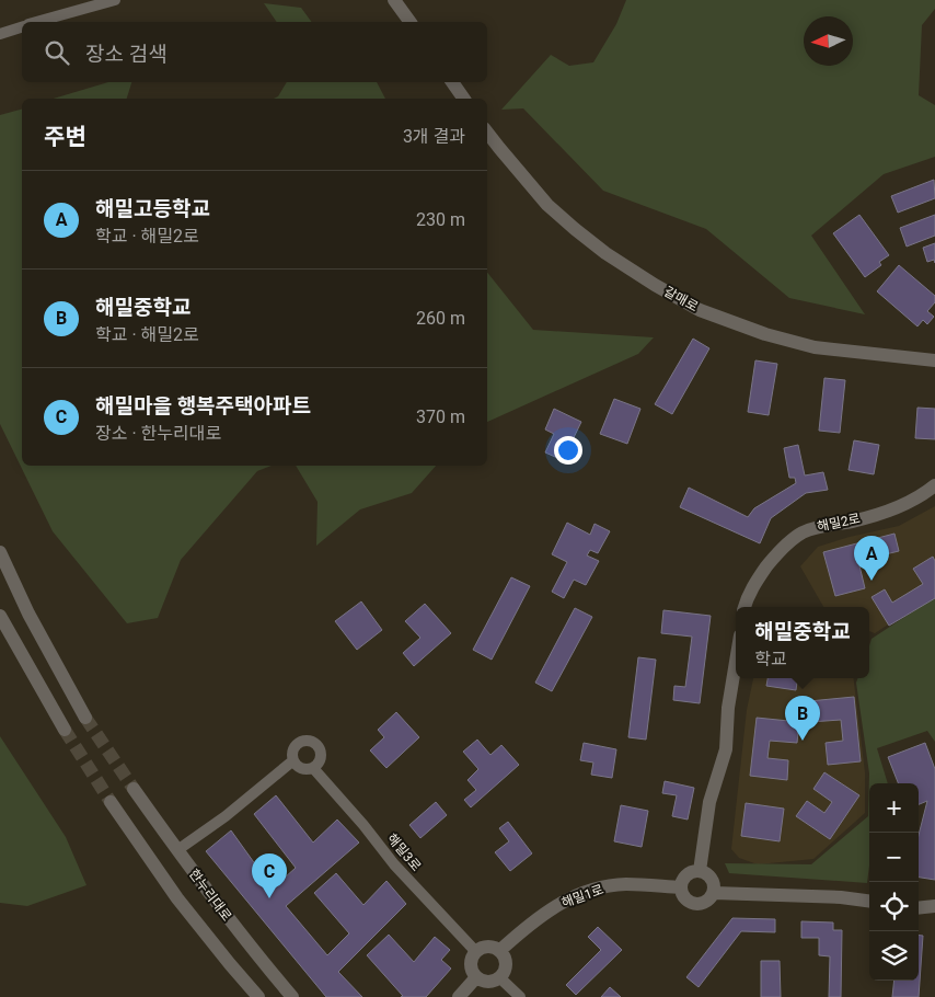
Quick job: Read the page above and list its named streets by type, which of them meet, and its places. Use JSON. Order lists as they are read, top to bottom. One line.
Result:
{"streets":{"street":["갈매로","해밀2로","해밀3로","한누리대로","해밀1로"]},"crossings":[["해밀3로","해밀1로"]],"north":"left","page":{"search":"장소 검색","heading":["주변","3개 결과"],"list":[{"mark":"A","name":"해밀고등학교","note":"학교 · 해밀2로","value":"230 m"},{"mark":"B","name":"해밀중학교","note":"학교 · 해밀2로","value":"260 m"},{"mark":"C","name":"해밀마을 행복주택아파트","note":"장소 · 한누리대로","value":"370 m"}],"pins":["A","B","C"],"popup":["해밀중학교","학교"],"map_buttons":["+","−"]}}
